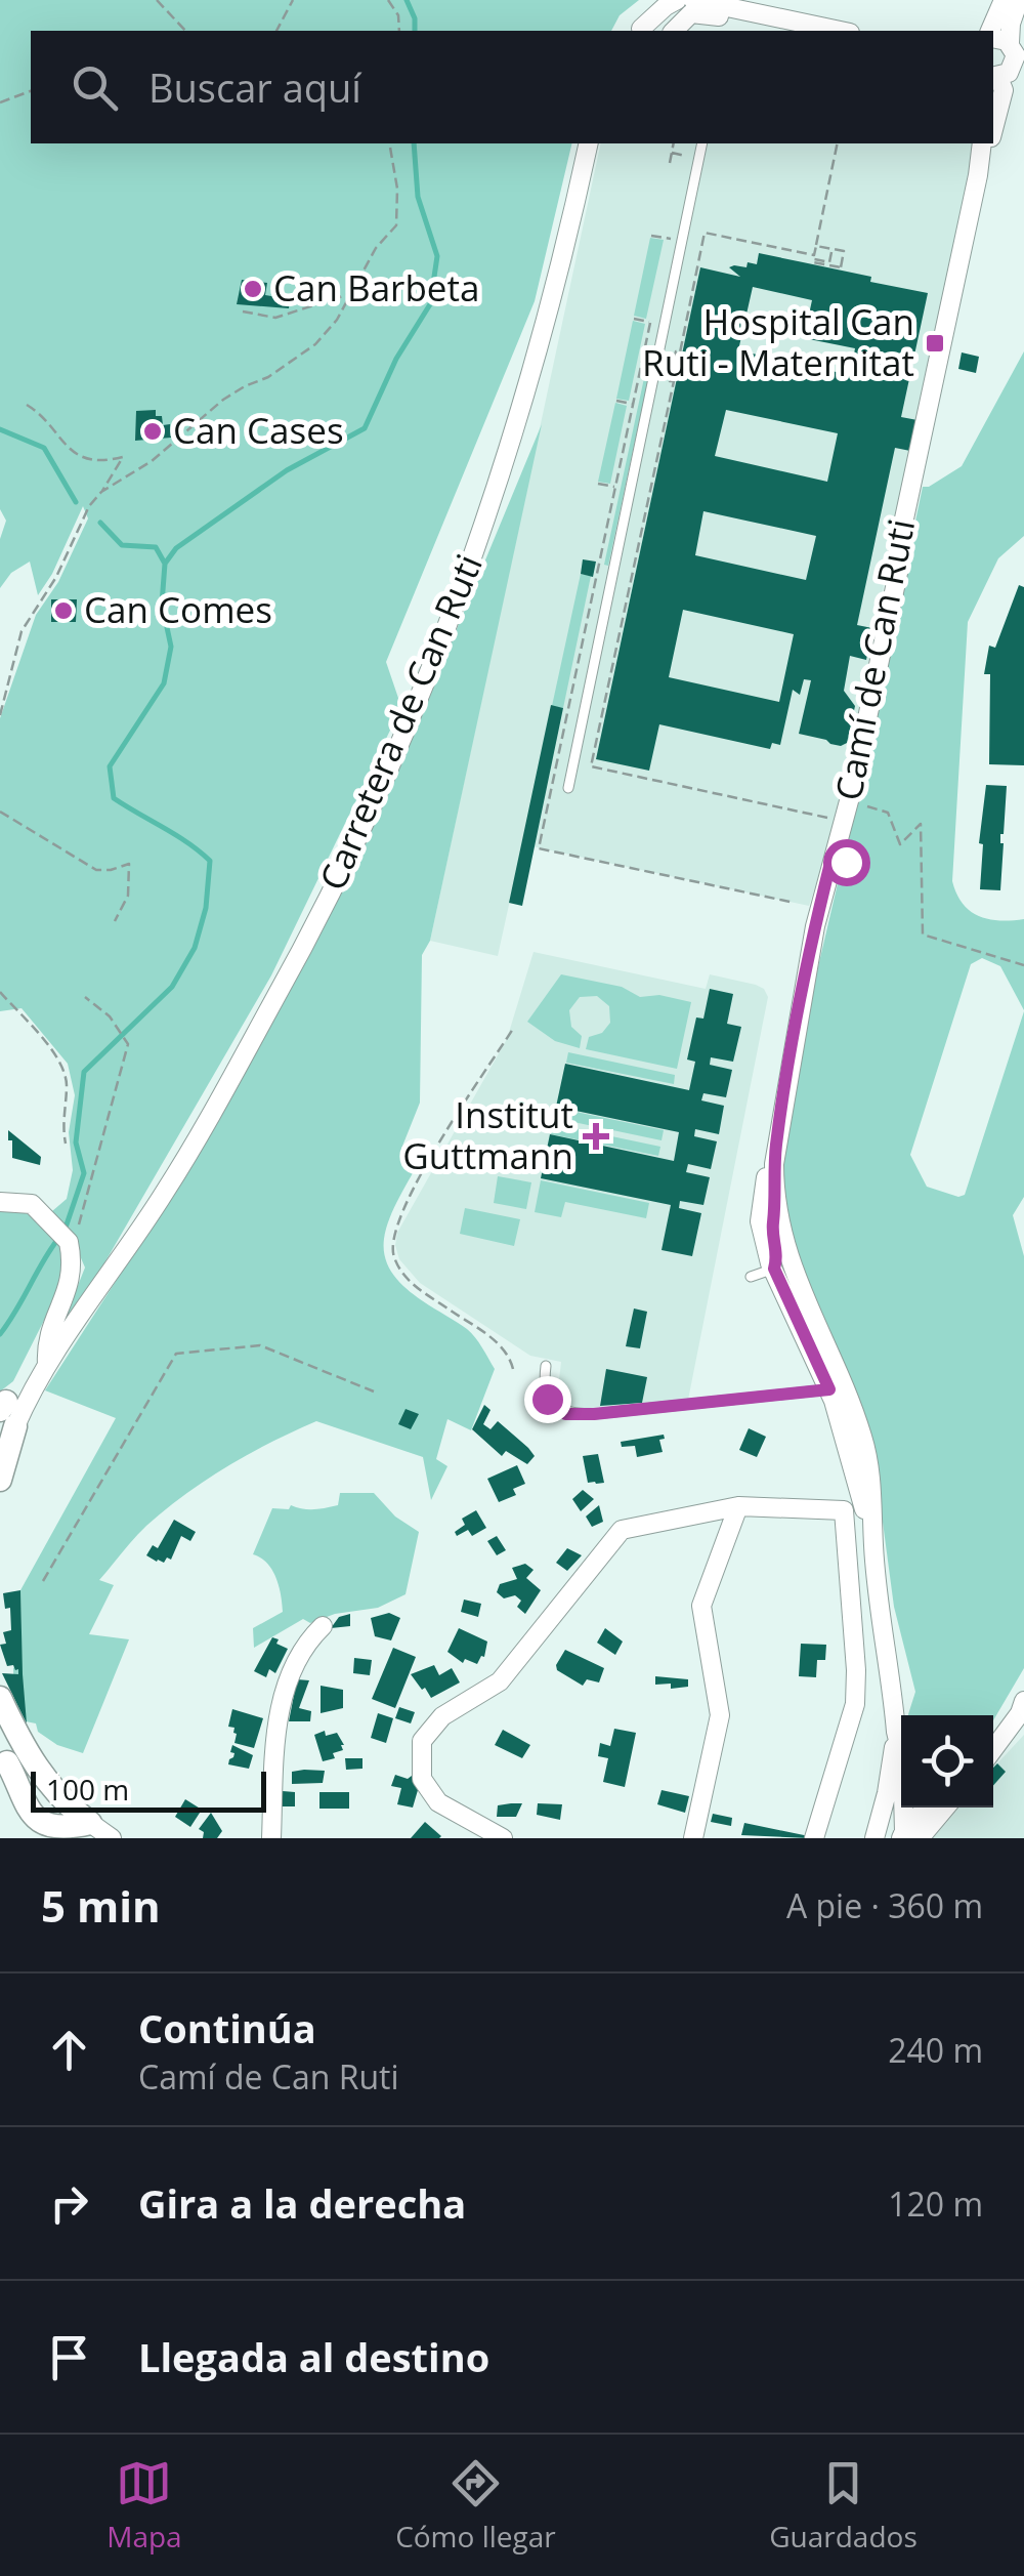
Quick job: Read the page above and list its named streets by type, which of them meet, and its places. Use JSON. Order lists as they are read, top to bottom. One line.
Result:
{"streets":{"street":["Camí de Can Ruti","Carretera de Can Ruti"]},"places":{"other":["Can Barbeta","Can Cases","Can Comes"],"transit":["Hospital Can Ruti - Maternitat"],"health":["Institut Guttmann"]},"scale_bar":"100 m","page":{"search":"Buscar aquí","scale":"100 m","heading":["5 min","A pie · 360 m"],"list":[["Continúa","Camí de Can Ruti","240 m"],["Gira a la derecha","120 m"],"Llegada al destino"],"nav":["Mapa","Cómo llegar","Guardados"]}}
